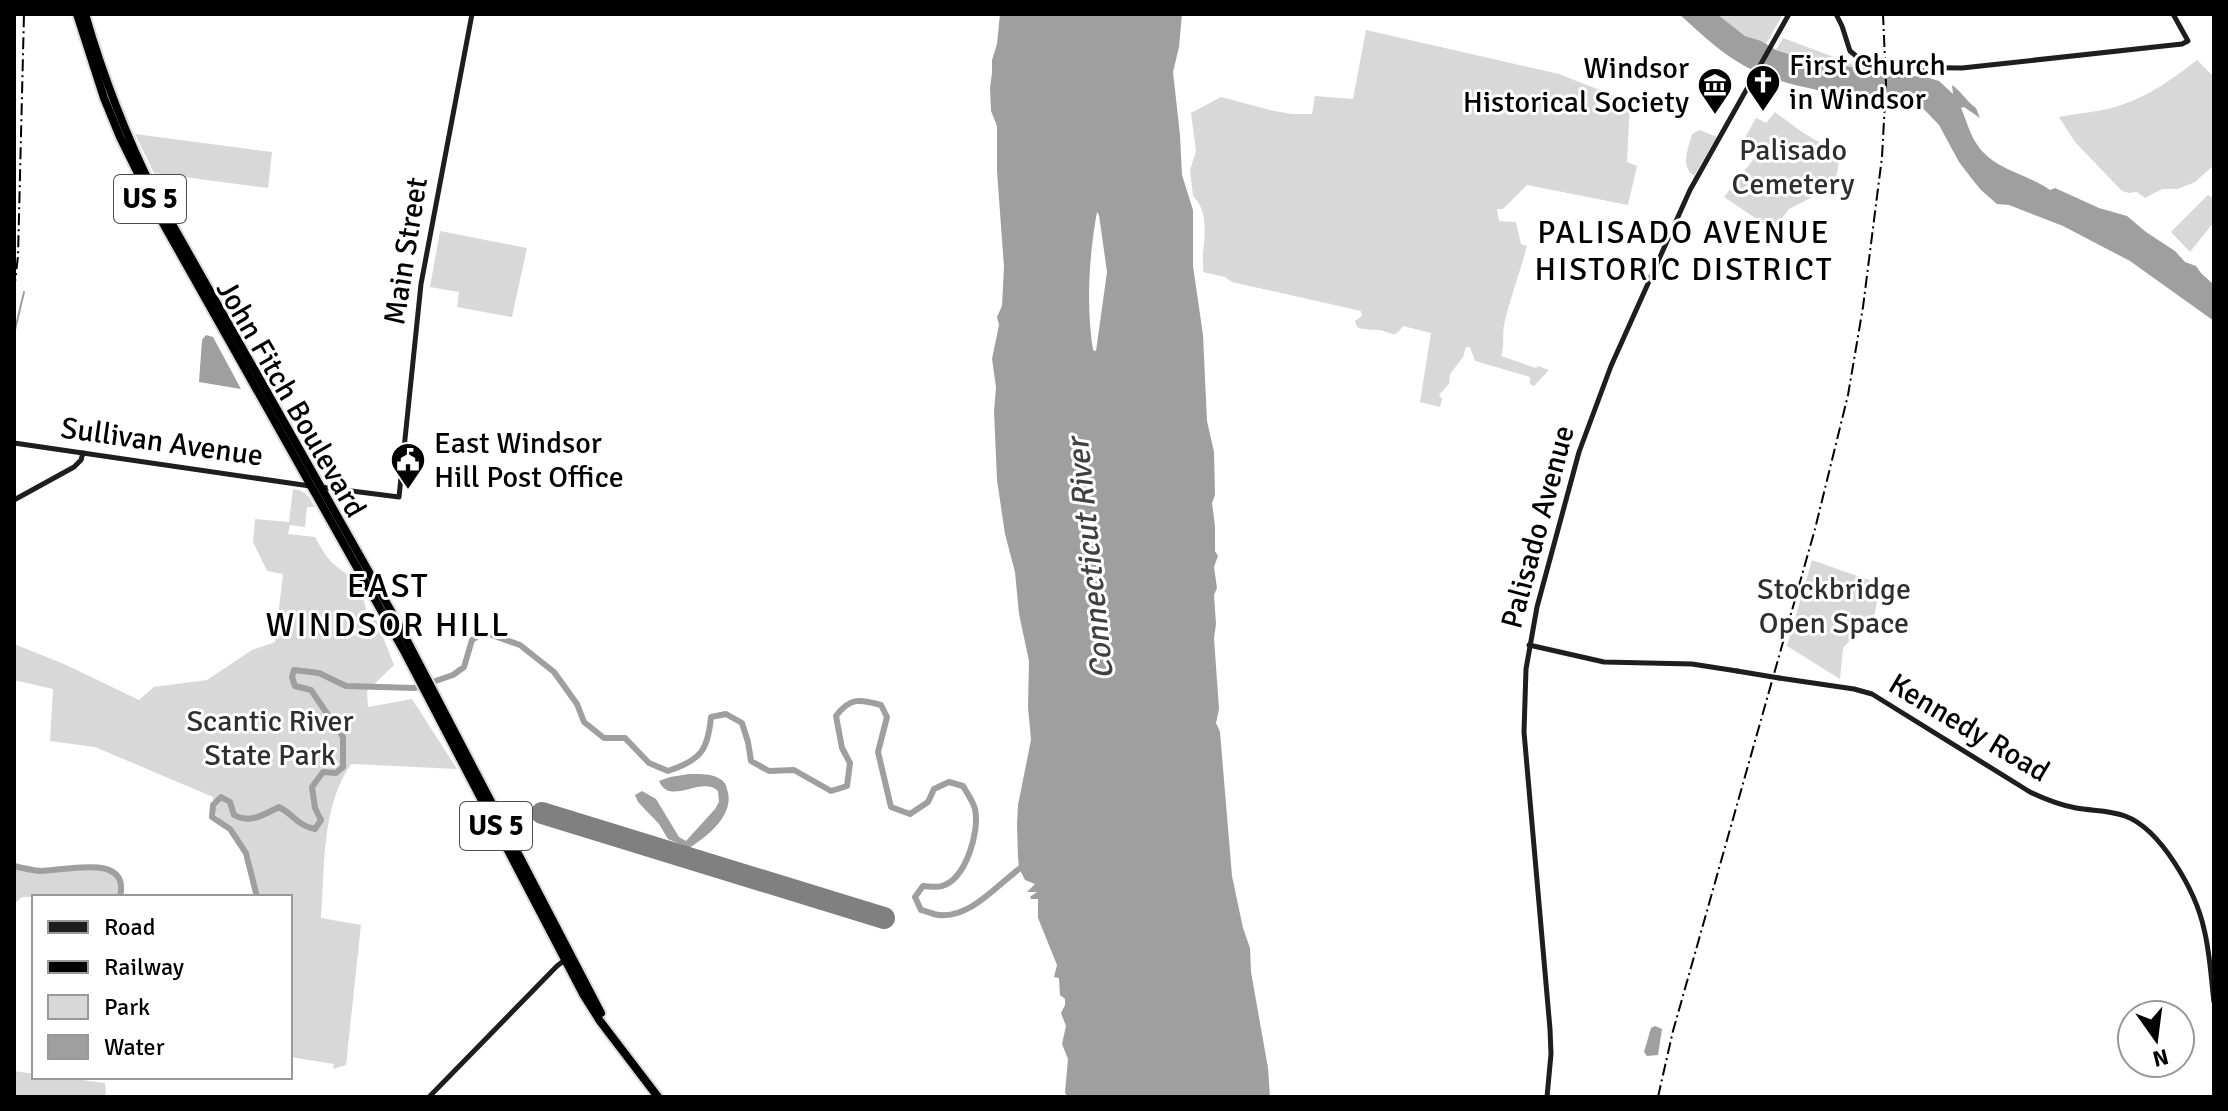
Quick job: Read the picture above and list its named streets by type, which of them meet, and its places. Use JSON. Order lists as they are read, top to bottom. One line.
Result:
{"streets":{"highway":["US 5","John Fitch Boulevard"],"street":["Main Street","Sullivan Avenue","Palisado Avenue","Kennedy Road"]},"crossings":[["Main Street","Sullivan Avenue"],["John Fitch Boulevard","Sullivan Avenue"],["Palisado Avenue","Kennedy Road"]],"districts":["PALISADO AVENUE HISTORIC DISTRICT","EAST WINDSOR HILL"],"water":["Connecticut River"],"parks":["Palisado Cemetery","Stockbridge Open Space","Scantic River State Park"],"places":{"church":["First Church in Windsor"],"museum":["Windsor Historical Society"],"public building":["East Windsor Hill Post Office"]},"legend":["Road","Railway","Park","Water"],"north":"bottom"}
